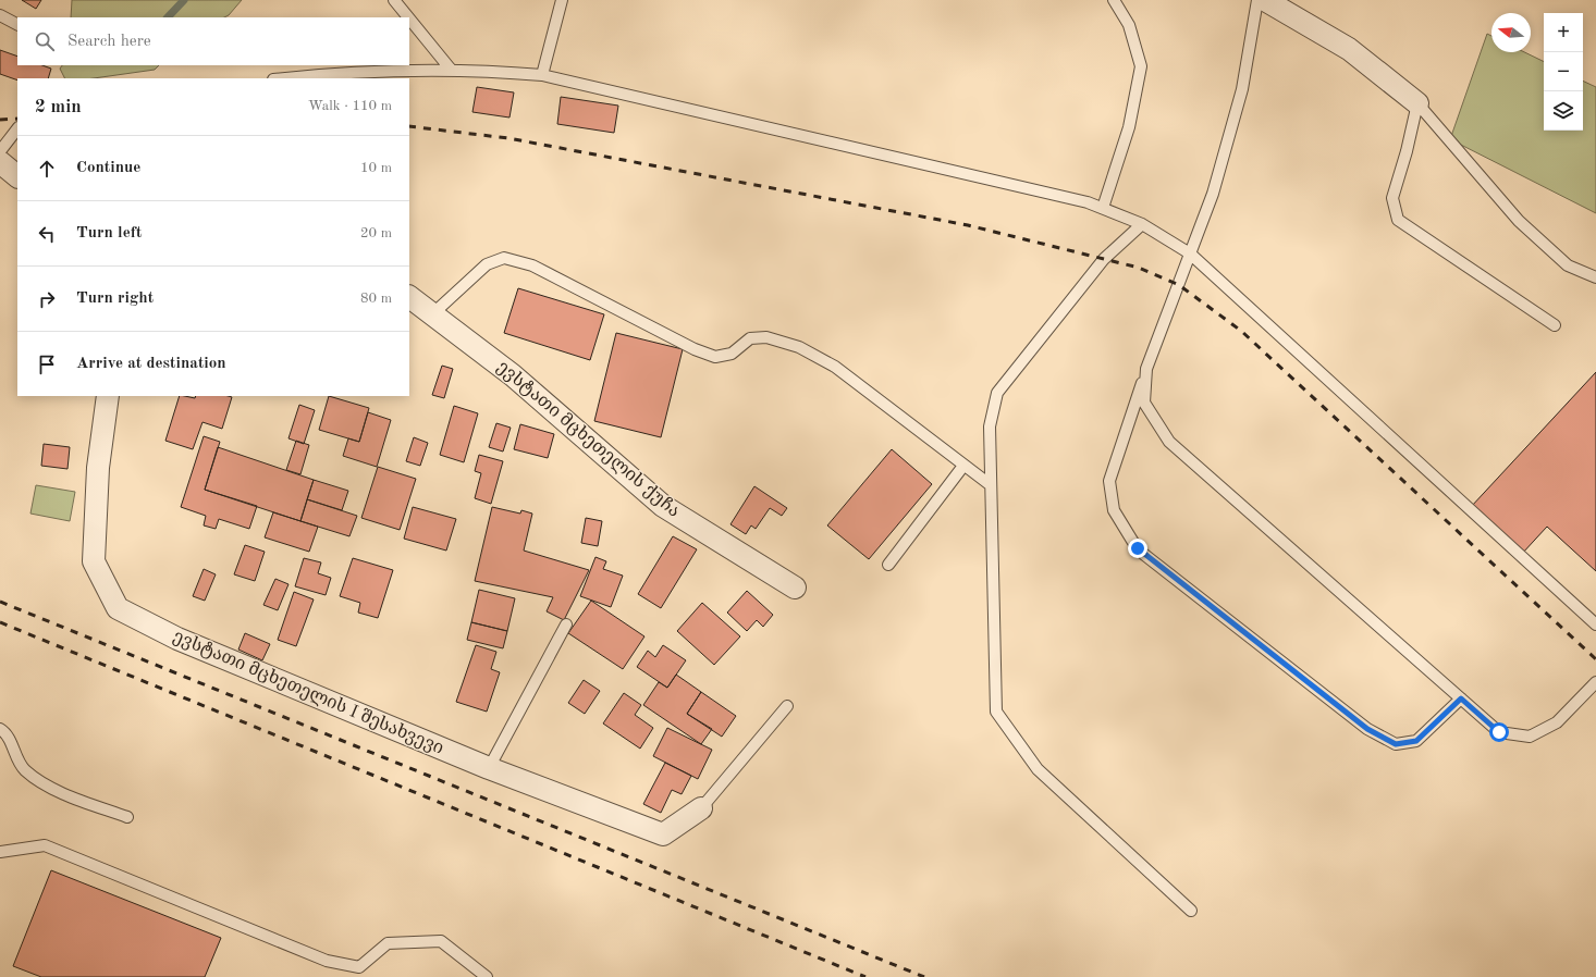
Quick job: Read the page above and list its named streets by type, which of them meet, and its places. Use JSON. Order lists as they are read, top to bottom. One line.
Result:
{"streets":{"street":["ევსტათი მცხეთელის ქუჩა","ევსტათი მცხეთელის I შესახვევი"]},"north":"left","page":{"map_buttons":["+","−"],"search":"Search here","heading":["2 min","Walk · 110 m"],"list":[["Continue","10 m"],["Turn left","20 m"],["Turn right","80 m"],"Arrive at destination"]}}
